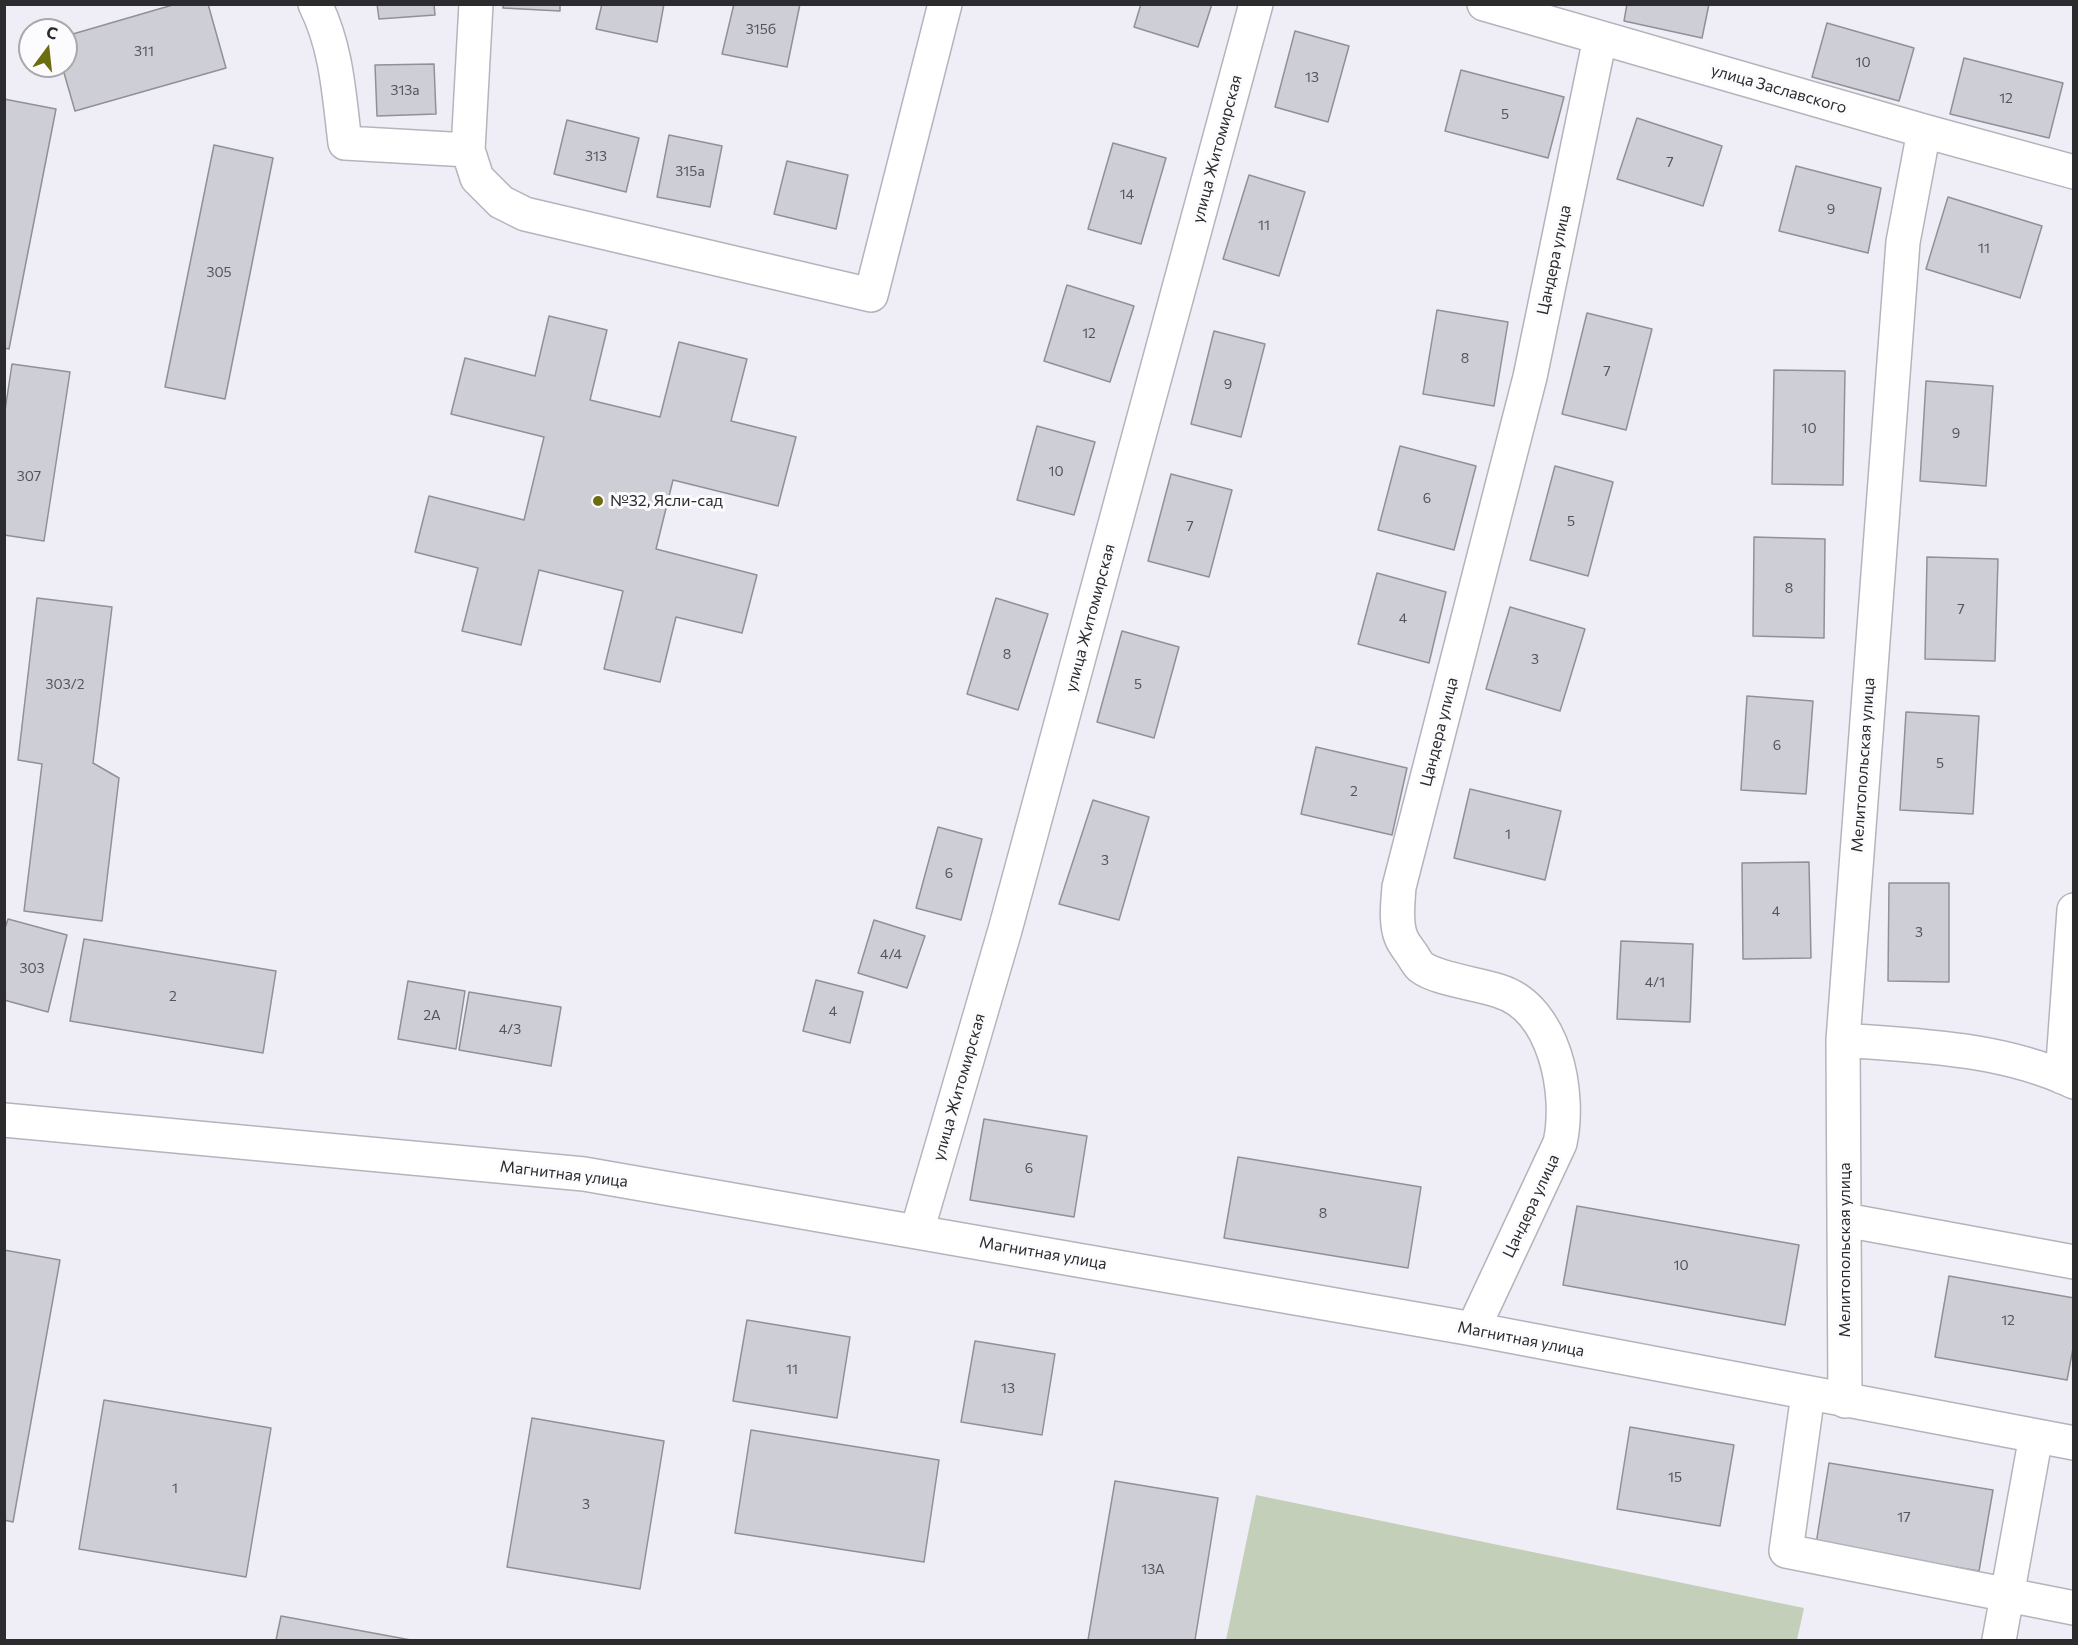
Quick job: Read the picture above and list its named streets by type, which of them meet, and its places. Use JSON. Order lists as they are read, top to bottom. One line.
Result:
{"streets":{"street":["улица Заславского","улица Житомирская","Цандера улица","Мелитопольская улица","Магнитная улица"]},"crossings":[["улица Заславского","Цандера улица"],["улица Заславского","Мелитопольская улица"],["улица Житомирская","Магнитная улица"],["Цандера улица","Магнитная улица"],["Мелитопольская улица","Магнитная улица"]],"places":["№32, Ясли-сад"],"house_numbers":["315б","311","10","13","313а","12","5","313","7","315а","14","9","11","11","305","12","8","7","9","10","9","10","307","6","5","7","8","7","4","8","3","303/2","5","6","5","2","1","3","6","4","3","4/4","303","4/1","2","4","2А","4/3","6","8","10","12","11","13","15","1","3","17","13А"],"north":"top"}
